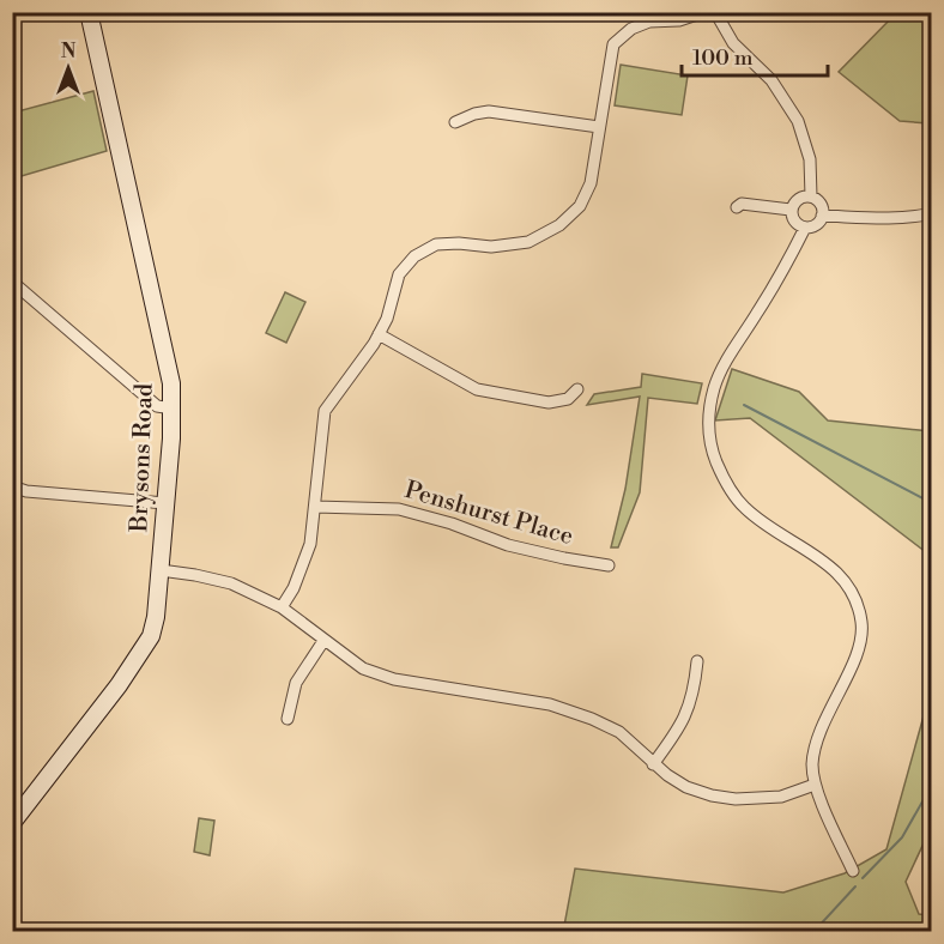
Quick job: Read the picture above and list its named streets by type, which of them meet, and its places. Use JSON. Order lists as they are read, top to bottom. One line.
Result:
{"streets":{"street":["Brysons Road","Penshurst Place"]},"scale_bar":"100 m","north":"top"}
